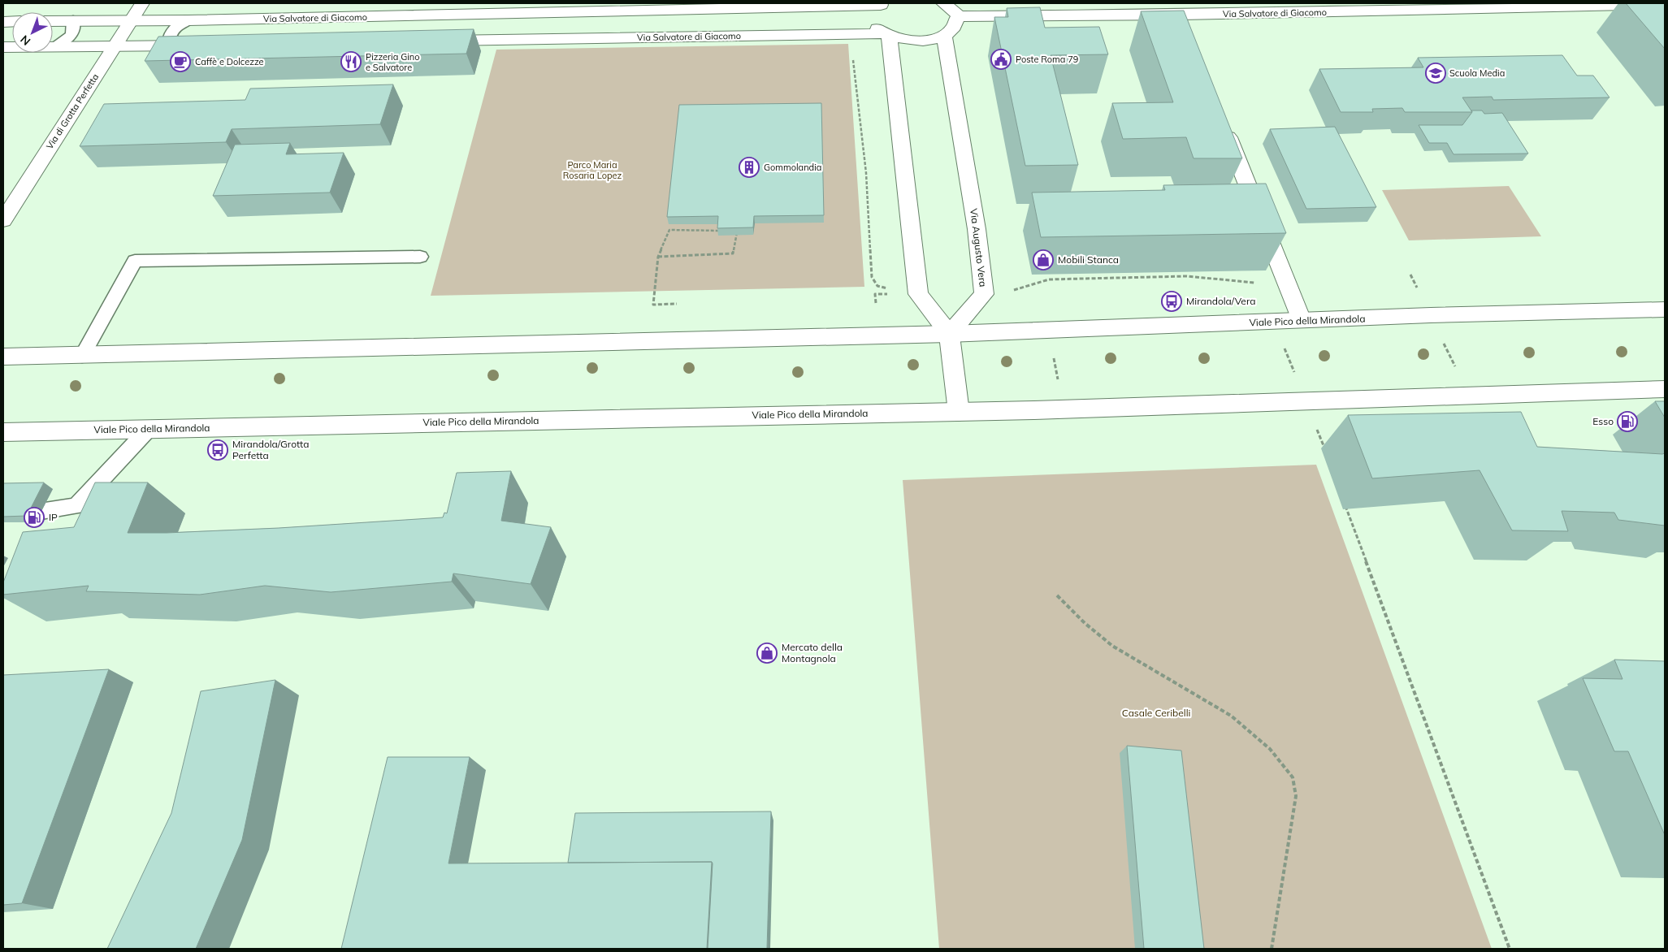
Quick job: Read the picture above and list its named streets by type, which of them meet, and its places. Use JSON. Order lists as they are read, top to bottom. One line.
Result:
{"streets":{"street":["Via Salvatore di Giacomo","Via di Grotta Perfetta","Via Augusto Vera","Viale Pico della Mirandola"]},"crossings":[["Via Salvatore di Giacomo","Via di Grotta Perfetta"],["Via Salvatore di Giacomo","Via Augusto Vera"],["Via Augusto Vera","Viale Pico della Mirandola"]],"parks":["Parco Maria Rosaria Lopez","Casale Ceribelli"],"places":{"public building":["Poste Roma 79"],"cafe":["Caffè e Dolcezze"],"restaurant":["Pizzeria Gino e Salvatore"],"school or university":["Scuola Media"],"building":["Gommolandia"],"shop":["Mobili Stanca","Mercato della Montagnola"],"bus stop":["Mirandola/Vera","Mirandola/Grotta Perfetta"],"fuel station":["Esso","IP"]},"north":"bottom left"}
